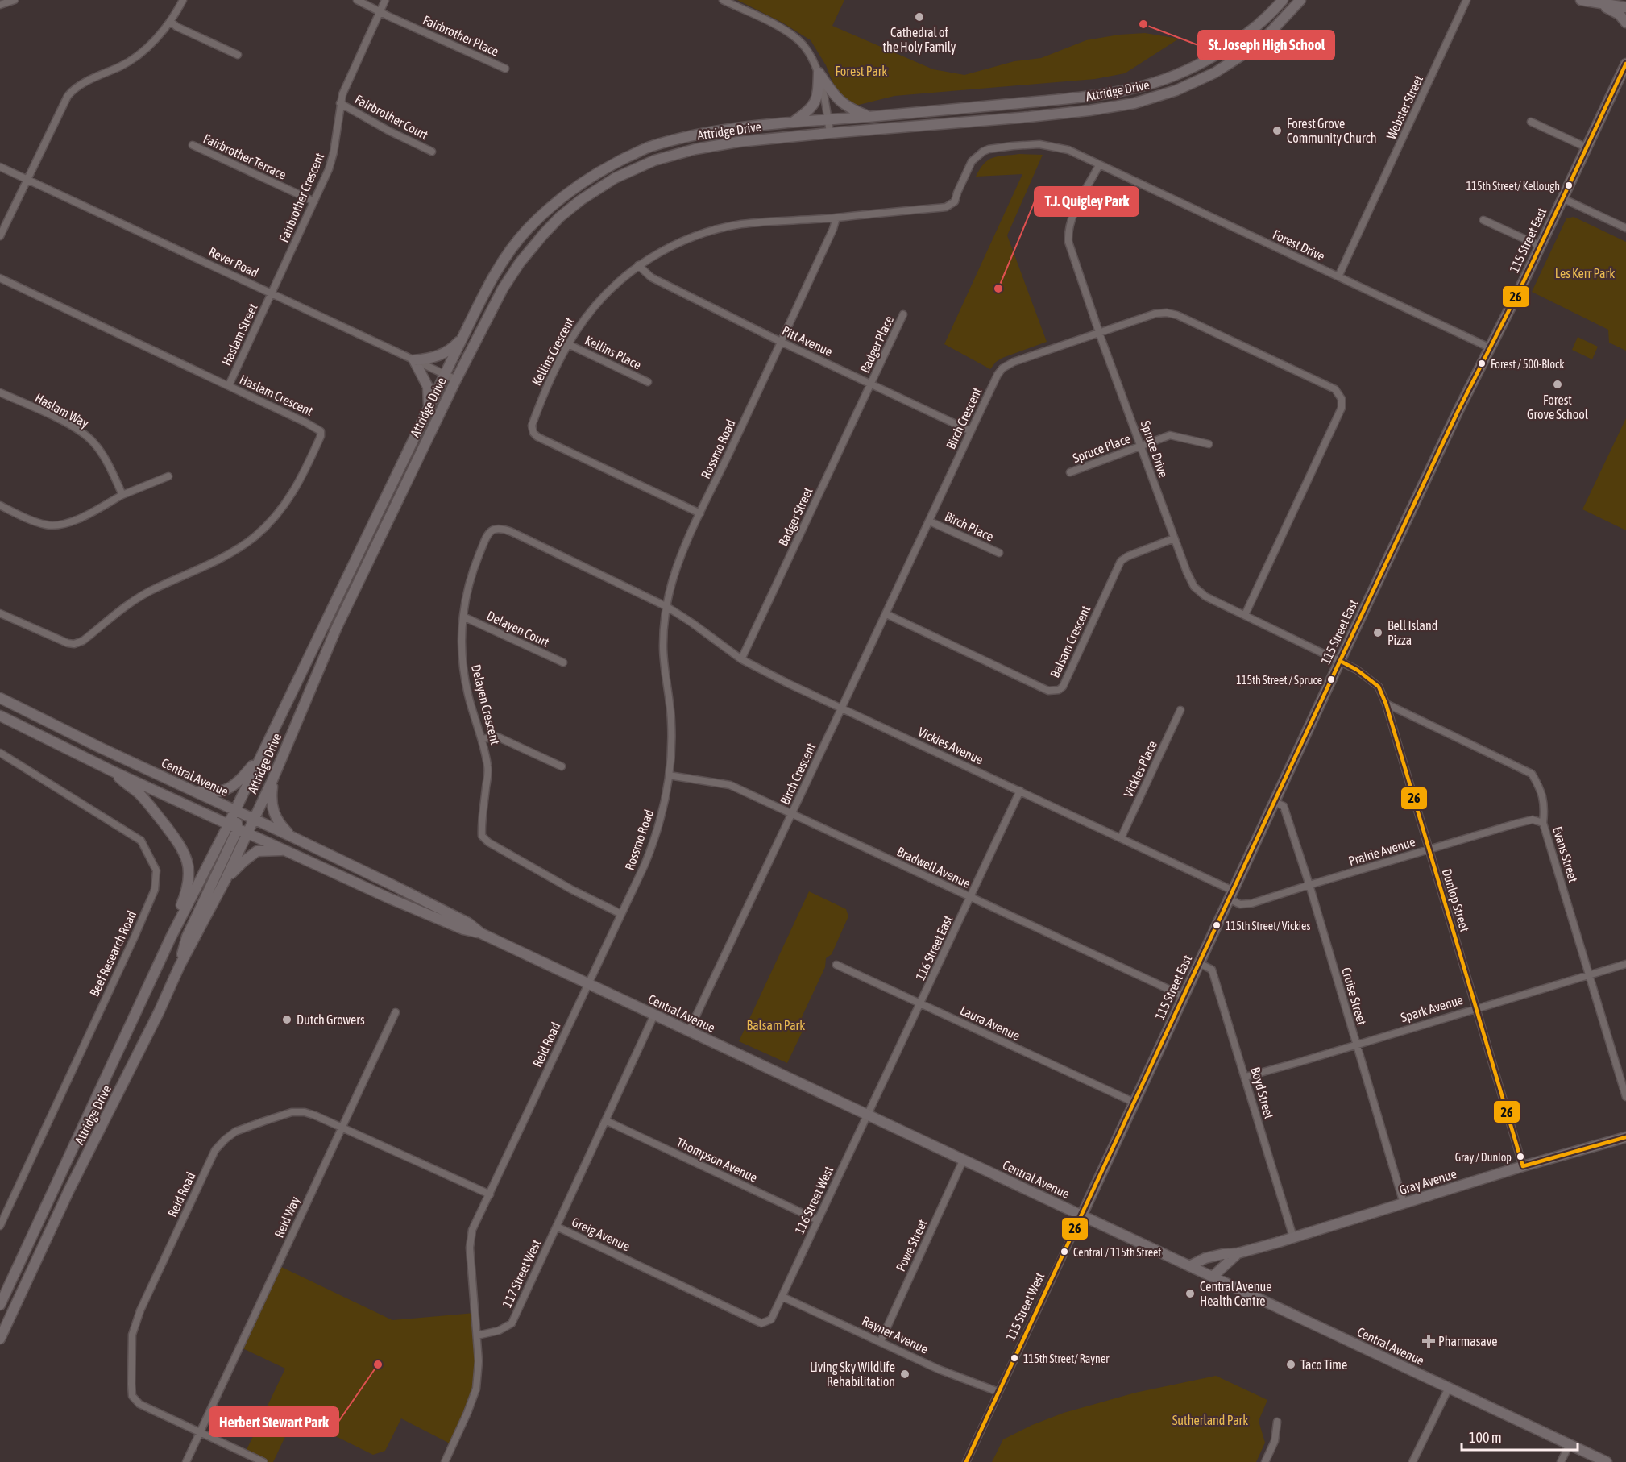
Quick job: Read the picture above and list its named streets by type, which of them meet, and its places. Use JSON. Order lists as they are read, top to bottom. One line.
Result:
{"streets":{"main road":["Attridge Drive","115 Street East","Central Avenue","Gray Avenue"],"street":["Fairbrother Place","Webster Street","Fairbrother Court","Fairbrother Terrace","Fairbrother Crescent","Forest Drive","Rever Road","Haslam Street","Pitt Avenue","Badger Place","Kellins Crescent","Kellins Place","Haslam Crescent","Haslam Way","Birch Crescent","Spruce Place","Rossmo Road","Spruce Drive","Badger Street","Birch Place","Delayen Court","Balsam Crescent","Delayen Crescent","Vickies Avenue","Vickies Place","Prairie Avenue","Evans Street","Bradwell Avenue","Dunlop Street","116 Street East","Beef Research Road","Cruise Street","Spark Avenue","Laura Avenue","Reid Road","Boyd Street","Thompson Avenue","116 Street West","Reid Way","Greig Avenue","Powe Street","117 Street West","115 Street West","Rayner Avenue"]},"crossings":[["Fairbrother Place","Fairbrother Crescent"],["Attridge Drive","Rever Road"],["Attridge Drive","Central Avenue"],["Webster Street","Forest Drive"],["Fairbrother Court","Fairbrother Crescent"],["Fairbrother Terrace","Fairbrother Crescent"],["Fairbrother Crescent","Rever Road"],["Fairbrother Crescent","Haslam Street"],["115 Street East","Forest Drive"],["115 Street East","Spruce Drive"],["115 Street East","Vickies Avenue"],["115 Street East","Central Avenue"],["115 Street East","Prairie Avenue"],["115 Street East","Bradwell Avenue"],["115 Street East","Dunlop Street"],["115 Street East","Cruise Street"],["115 Street East","Laura Avenue"],["115 Street East","Boyd Street"],["115 Street East","115 Street West"],["Forest Drive","Spruce Drive"],["Rever Road","Haslam Street"],["Haslam Street","Haslam Crescent"],["Pitt Avenue","Badger Place"],["Pitt Avenue","Kellins Crescent"],["Pitt Avenue","Birch Crescent"],["Pitt Avenue","Rossmo Road"],["Pitt Avenue","Badger Street"],["Badger Place","Badger Street"],["Kellins Crescent","Kellins Place"],["Kellins Crescent","Rossmo Road"],["Birch Crescent","Spruce Drive"],["Birch Crescent","Birch Place"],["Birch Crescent","Balsam Crescent"],["Birch Crescent","Vickies Avenue"],["Birch Crescent","Central Avenue"],["Birch Crescent","Bradwell Avenue"],["Spruce Place","Spruce Drive"],["Rossmo Road","Delayen Crescent"],["Rossmo Road","Vickies Avenue"],["Rossmo Road","Central Avenue"],["Rossmo Road","Bradwell Avenue"],["Rossmo Road","Reid Road"],["Spruce Drive","Balsam Crescent"],["Spruce Drive","Dunlop Street"],["Badger Street","Vickies Avenue"],["Delayen Court","Delayen Crescent"],["Delayen Crescent","Vickies Avenue"],["Vickies Avenue","Vickies Place"],["Vickies Avenue","Prairie Avenue"],["Vickies Avenue","116 Street East"],["Central Avenue","116 Street East"],["Central Avenue","Reid Road"],["Central Avenue","Gray Avenue"],["Central Avenue","116 Street West"],["Central Avenue","Greig Avenue"],["Central Avenue","Powe Street"],["Central Avenue","115 Street West"],["Prairie Avenue","Evans Street"],["Prairie Avenue","Dunlop Street"],["Prairie Avenue","Cruise Street"],["Evans Street","Dunlop Street"],["Evans Street","Spark Avenue"],["Bradwell Avenue","116 Street East"],["Dunlop Street","Spark Avenue"],["Dunlop Street","Gray Avenue"],["116 Street East","Laura Avenue"],["116 Street East","116 Street West"],["Cruise Street","Spark Avenue"],["Cruise Street","Gray Avenue"],["Spark Avenue","Boyd Street"],["Reid Road","Reid Way"],["Reid Road","117 Street West"],["Boyd Street","Gray Avenue"],["Thompson Avenue","116 Street West"],["Thompson Avenue","Greig Avenue"],["116 Street West","Greig Avenue"],["116 Street West","Rayner Avenue"],["Greig Avenue","117 Street West"],["Greig Avenue","Rayner Avenue"],["Powe Street","Rayner Avenue"],["115 Street West","Rayner Avenue"]],"parks":["Forest Park","Les Kerr Park","Balsam Park","Sutherland Park"],"places":{"other":["Cathedral of the Holy Family","St. Joseph High School","Forest Grove Community Church","115th Street/ Kellough","T.J. Quigley Park","Forest / 500-Block","Forest Grove School","Bell Island Pizza","115th Street / Spruce","115th Street/ Vickies","Dutch Growers","Gray / Dunlop","Central / 115th Street","Central Avenue Health Centre","115th Street/ Rayner","Herbert Stewart Park","Taco Time","Living Sky Wildlife Rehabilitation"],"health":["Pharmasave"]},"lines":["transit line 26"],"scale_bar":"100 m"}
